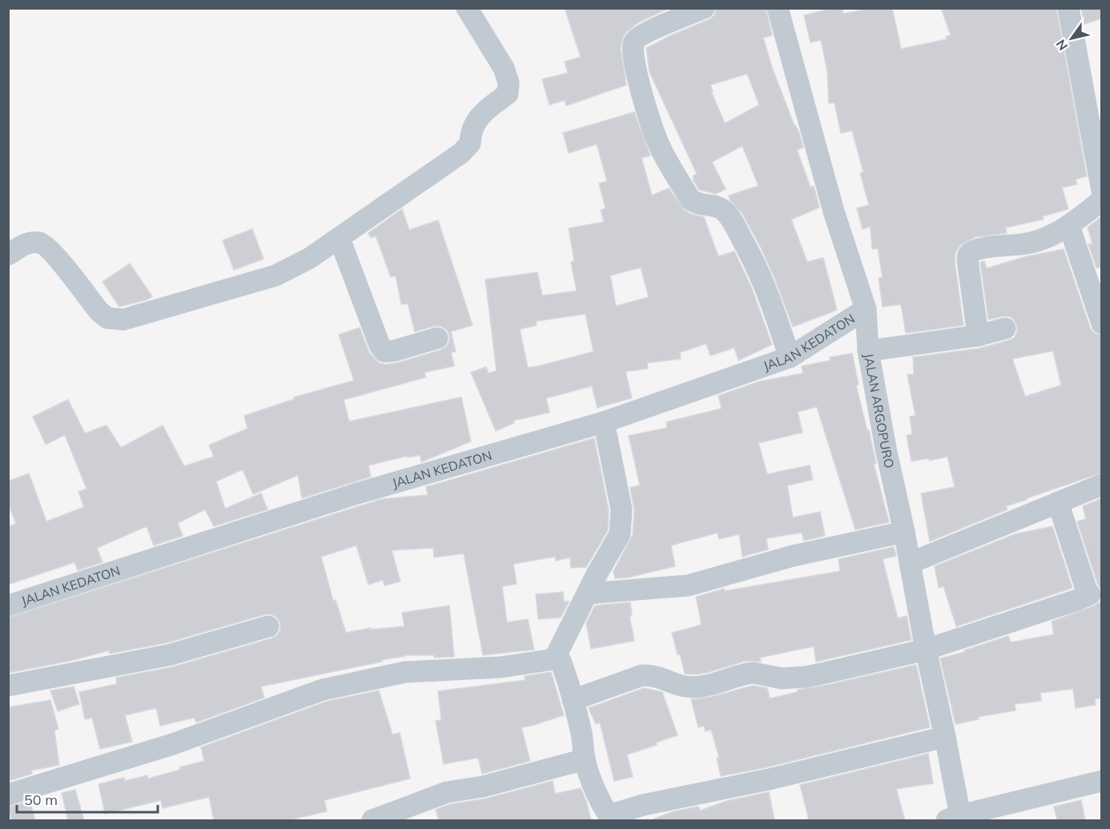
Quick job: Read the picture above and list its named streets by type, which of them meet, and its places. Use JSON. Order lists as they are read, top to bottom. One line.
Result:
{"streets":{"street":["JALAN KEDATON","JALAN ARGOPURO"]},"crossings":[["JALAN KEDATON","JALAN ARGOPURO"]],"scale_bar":"50 m","north":"bottom left"}
